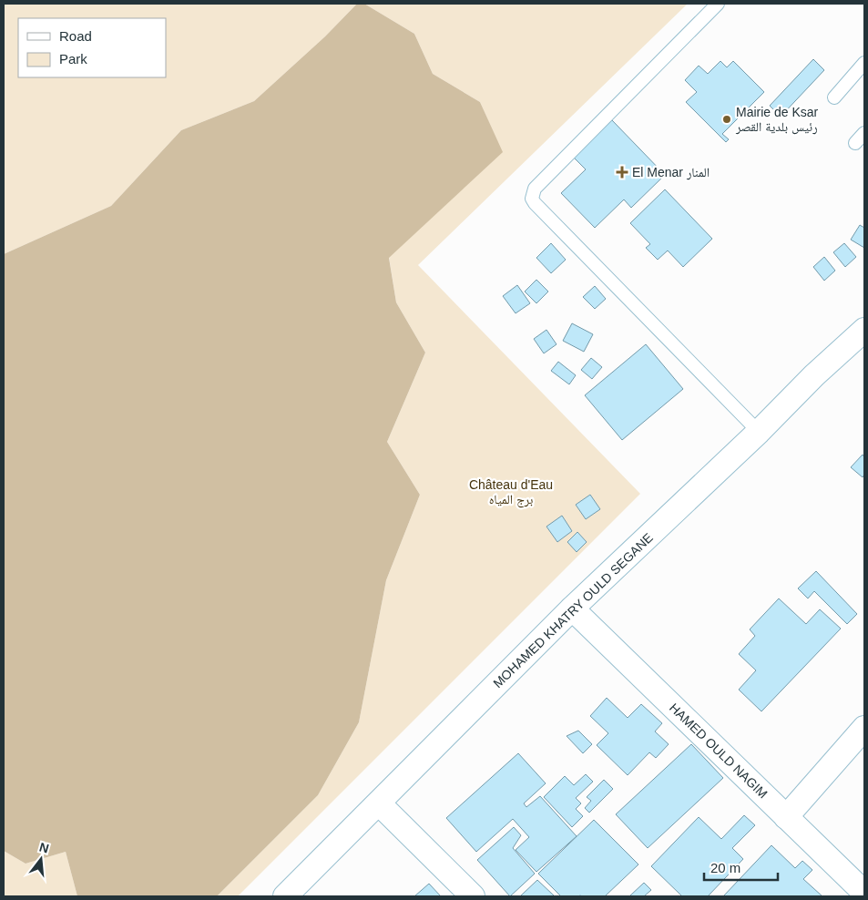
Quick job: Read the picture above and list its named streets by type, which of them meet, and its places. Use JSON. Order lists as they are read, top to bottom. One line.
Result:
{"streets":{"street":["MOHAMED KHATRY OULD SEGANE","HAMED OULD NAGIM"]},"crossings":[["MOHAMED KHATRY OULD SEGANE","HAMED OULD NAGIM"]],"parks":["Château d'Eau برج المياه"],"places":{"other":["Mairie de Ksar رئيس بلدية القصر"],"health":["El Menar المنار"]},"legend":["Road","Park"],"scale_bar":"20 m","north":"top"}
